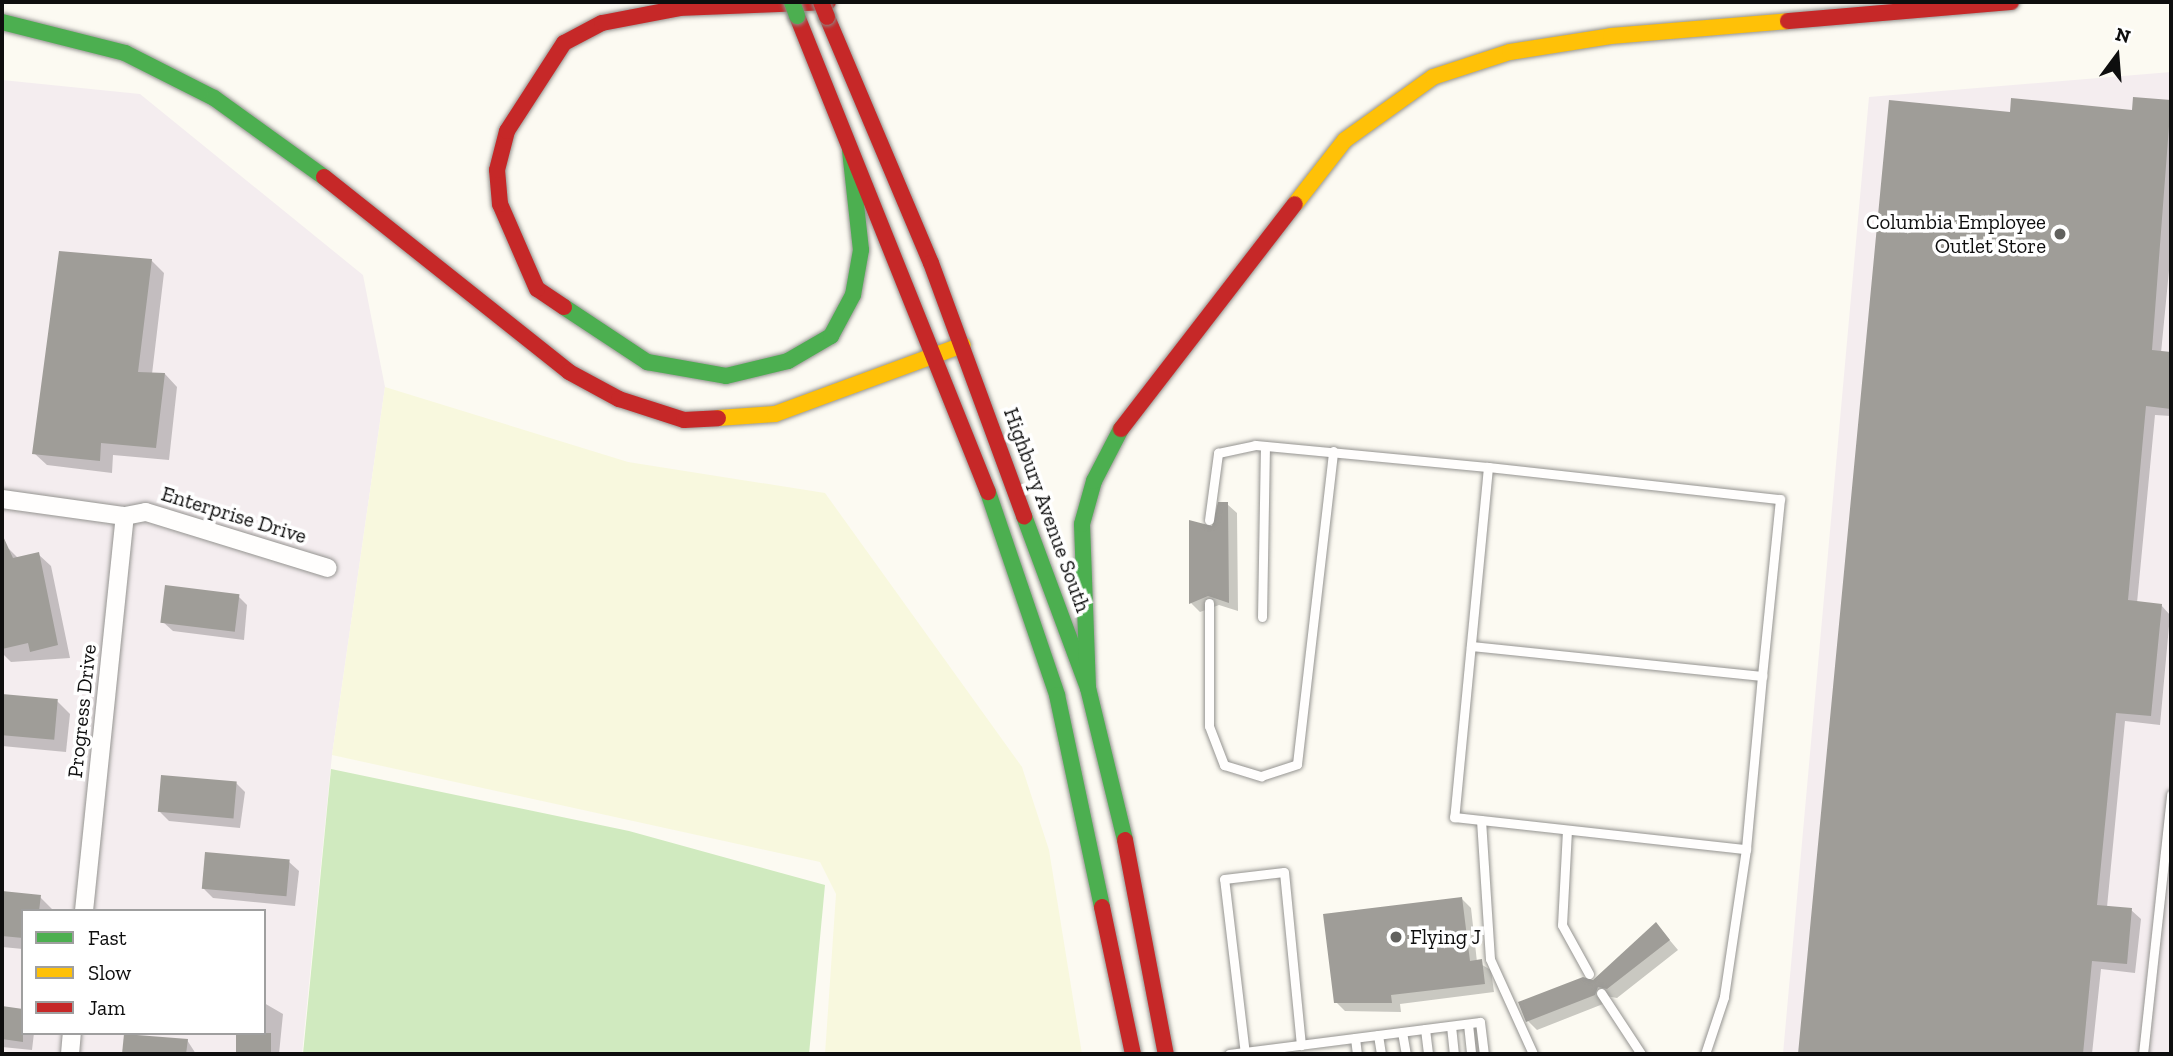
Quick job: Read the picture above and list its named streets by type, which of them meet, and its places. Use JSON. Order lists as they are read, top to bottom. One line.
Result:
{"streets":{"main road":["Highbury Avenue South"],"street":["Enterprise Drive","Progress Drive"]},"crossings":[["Enterprise Drive","Progress Drive"]],"places":["Columbia Employee Outlet Store","Flying J"],"legend":["Fast","Slow","Jam"],"north":"top"}
